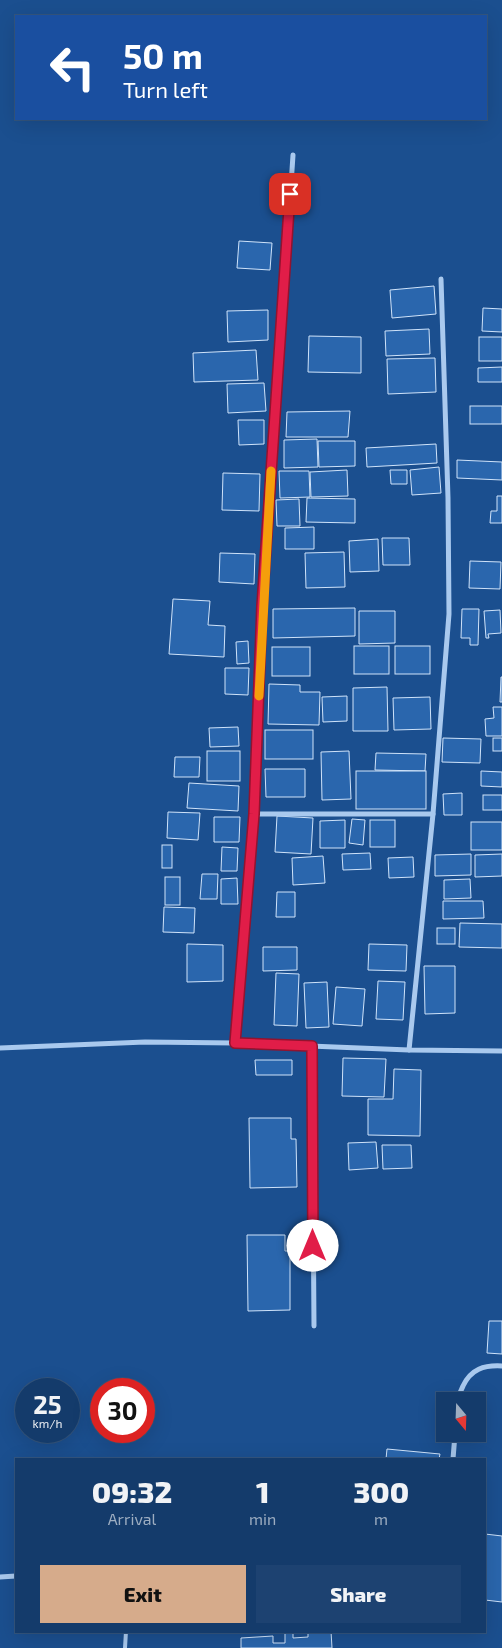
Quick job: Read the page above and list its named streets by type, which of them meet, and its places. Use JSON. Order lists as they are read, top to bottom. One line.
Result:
{"north":"bottom","page":{"turn":["50 m","Turn left"],"speed":"25 km/h","limit":"30","eta":["09:32","Arrival","1","min","300","m"],"buttons":["Exit","Share"]}}
